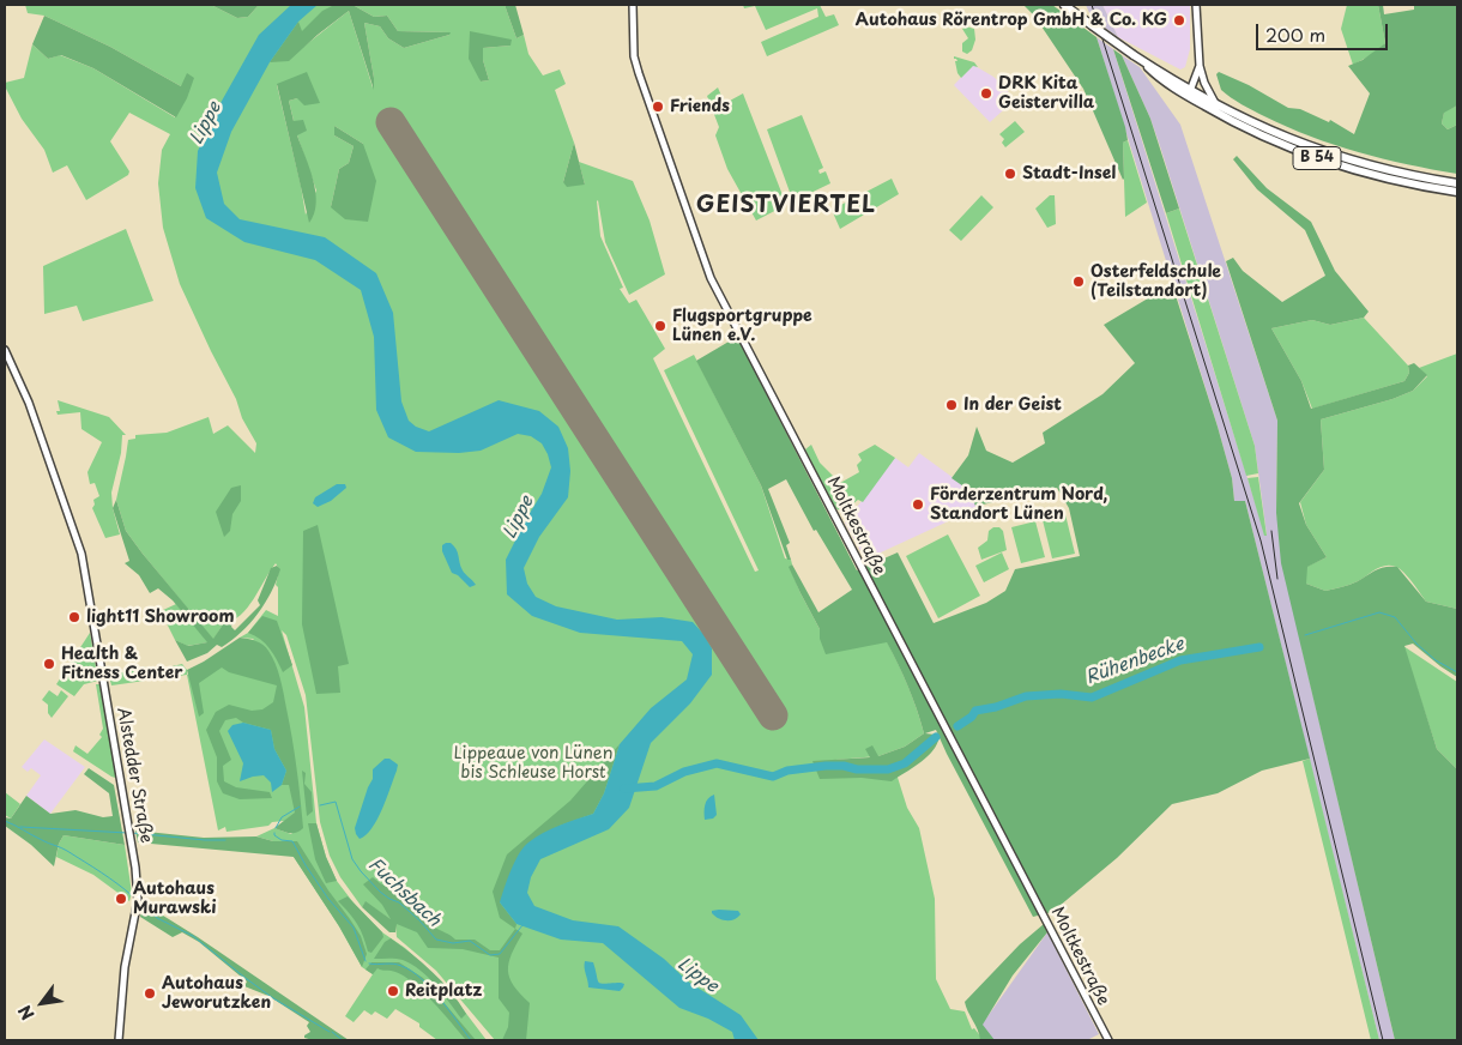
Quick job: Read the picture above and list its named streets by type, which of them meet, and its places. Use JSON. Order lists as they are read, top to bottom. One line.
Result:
{"streets":{"main road":["B 54"],"street":["Moltkestraße","Alstedder Straße"]},"districts":["GEISTVIERTEL"],"water":["Lippe","Rühenbecke","Fuchsbach"],"parks":["Lippeaue von Lünen bis Schleuse Horst"],"places":["Autohaus Rörentrop GmbH & Co. KG","DRK Kita Geistervilla","Friends","Stadt-Insel","Osterfeldschule (Teilstandort)","Flugsportgruppe Lünen e.V.","In der Geist","Förderzentrum Nord, Standort Lünen","light11 Showroom","Health & Fitness Center","Autohaus Murawski","Reitplatz","Autohaus Jeworutzken"],"scale_bar":"200 m","north":"bottom left"}
